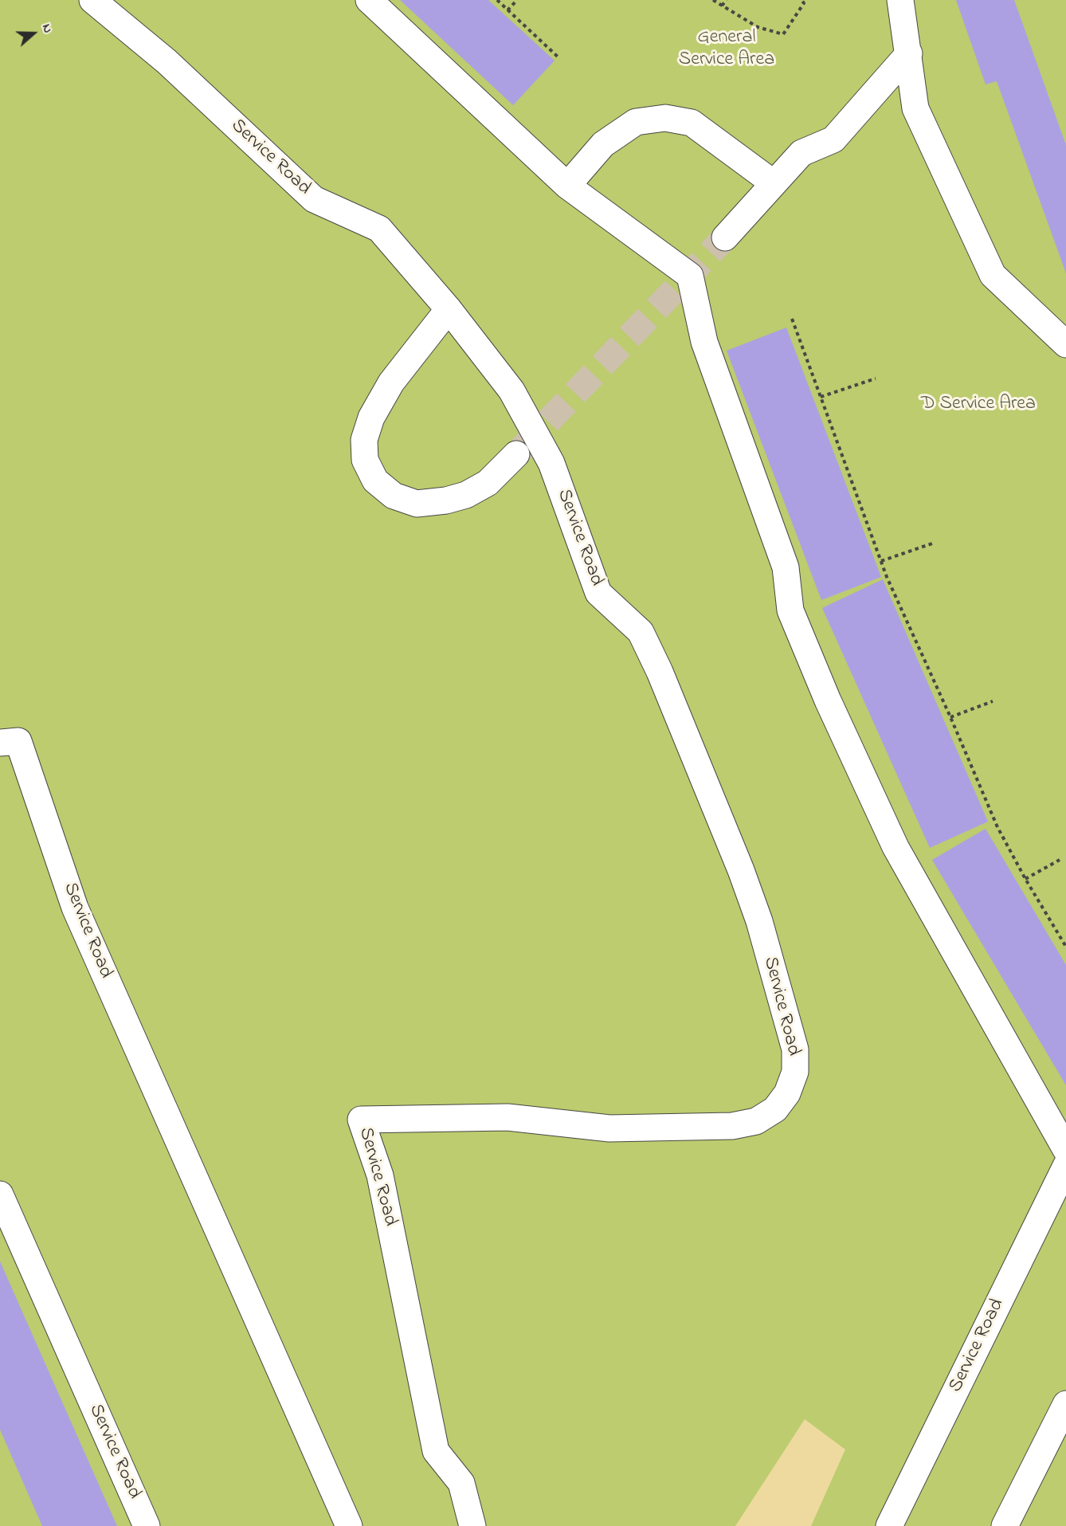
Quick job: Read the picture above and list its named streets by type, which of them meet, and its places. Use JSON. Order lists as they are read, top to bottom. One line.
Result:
{"streets":{"street":["Service Road"]},"parks":["General Service Area","D Service Area"],"north":"right"}
